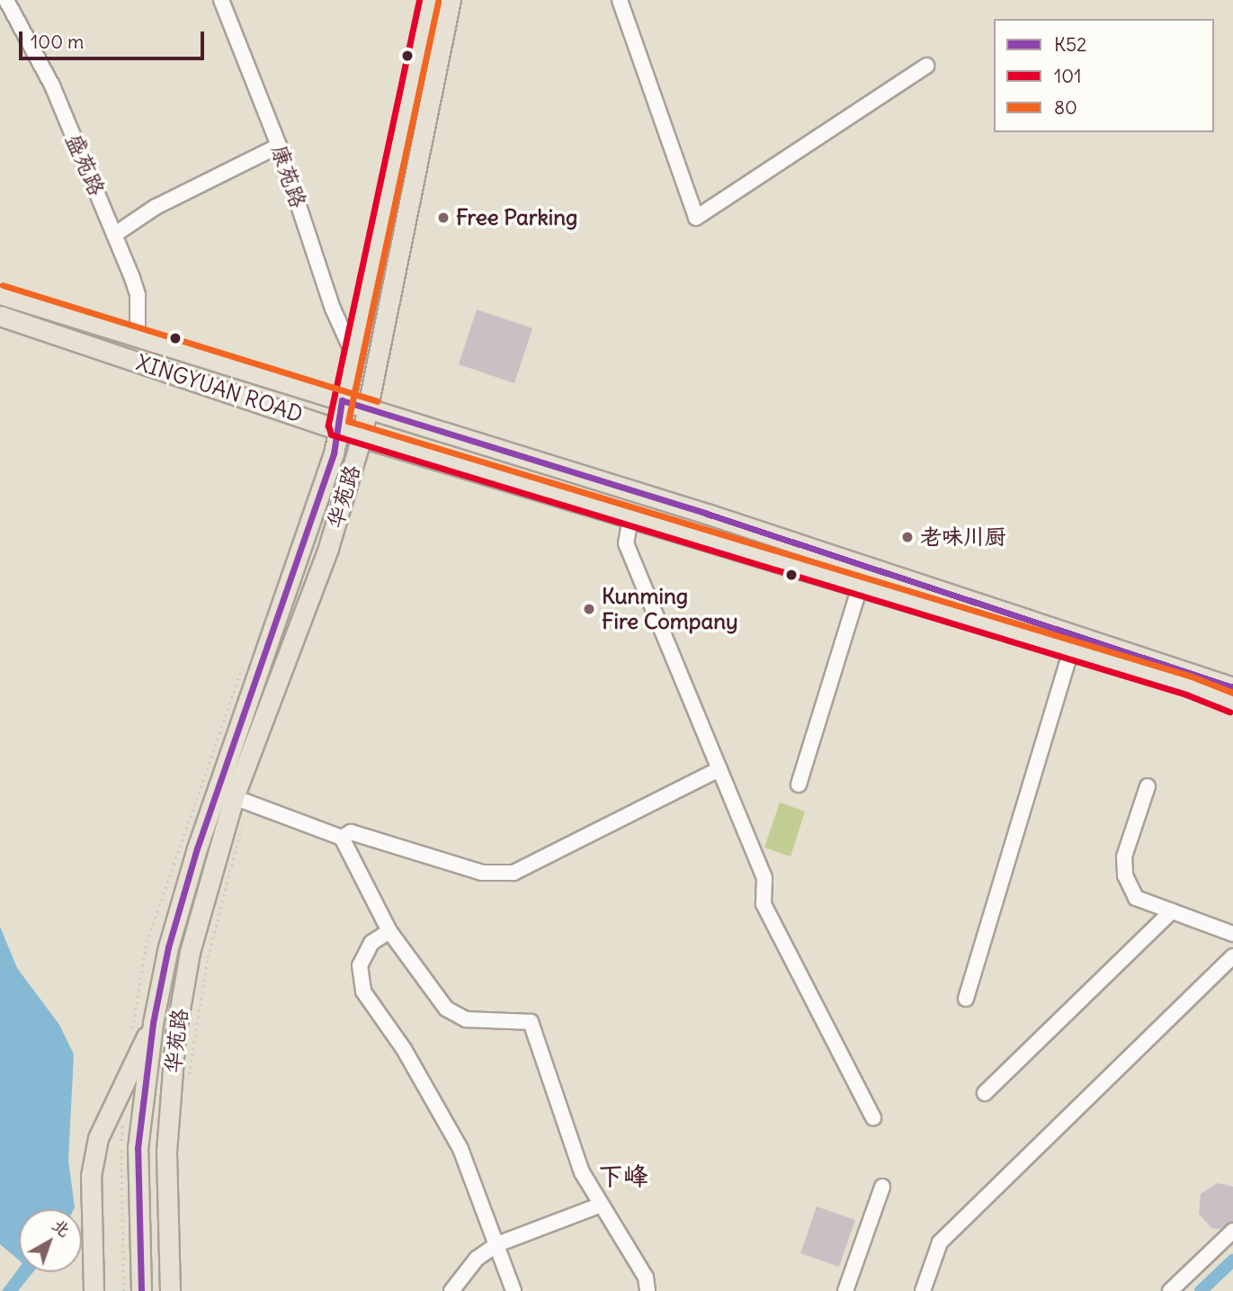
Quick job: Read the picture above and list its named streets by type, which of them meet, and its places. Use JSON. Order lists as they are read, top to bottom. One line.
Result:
{"streets":{"main road":["XINGYUAN ROAD","华苑路"],"street":["盛苑路","康苑路"]},"crossings":[["盛苑路","XINGYUAN ROAD"],["康苑路","华苑路"],["XINGYUAN ROAD","华苑路"]],"districts":["下峰"],"places":["Free Parking","老味川厨","Kunming Fire Company"],"lines":["transit line 101","transit line 80","transit line K52"],"legend":["K52","101","80"],"scale_bar":"100 m","north":"top right"}
